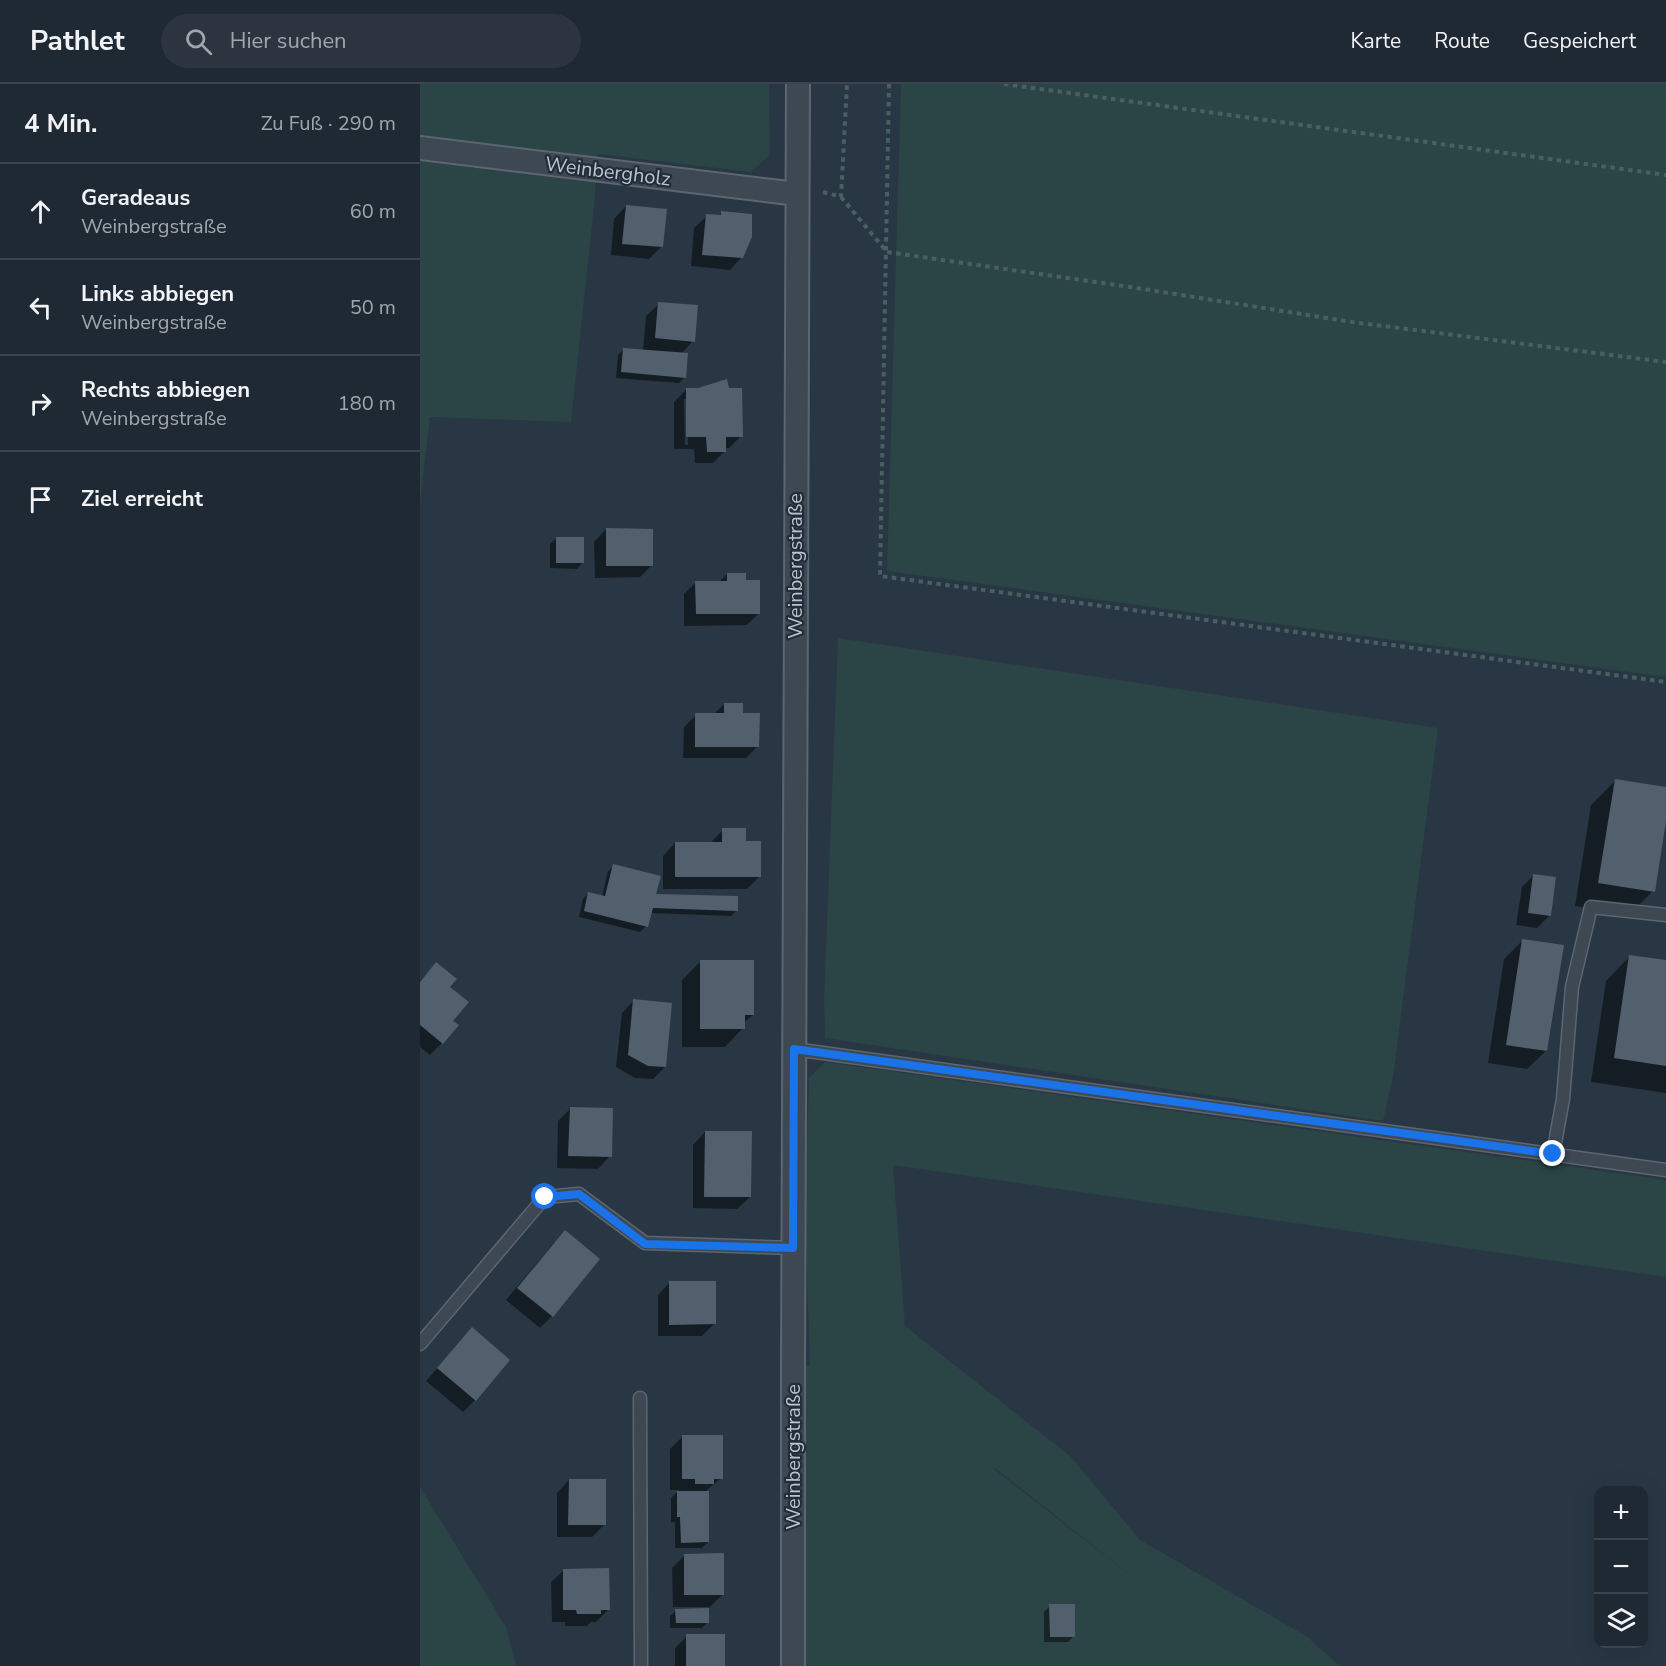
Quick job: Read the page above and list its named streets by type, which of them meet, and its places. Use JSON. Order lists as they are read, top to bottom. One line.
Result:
{"streets":{"street":["Weinbergholz","Weinbergstraße"]},"crossings":[["Weinbergholz","Weinbergstraße"]],"page":{"header":"Pathlet","search":"Hier suchen","nav":["Karte","Route","Gespeichert"],"heading":["4 Min.","Zu Fuß · 290 m"],"list":[["Geradeaus","Weinbergstraße","60 m"],["Links abbiegen","Weinbergstraße","50 m"],["Rechts abbiegen","Weinbergstraße","180 m"],"Ziel erreicht"],"map_buttons":["+","−"]}}
